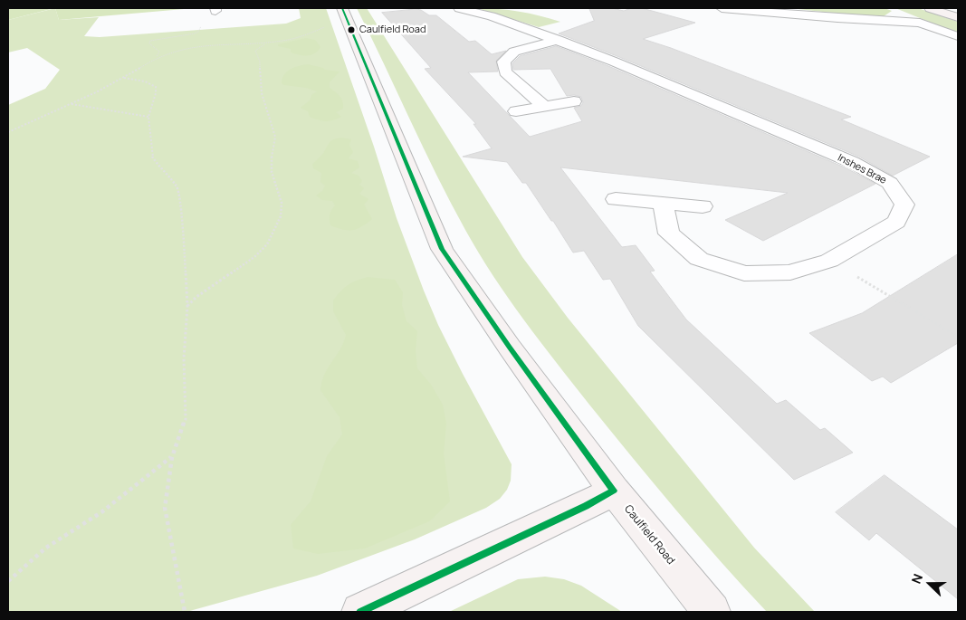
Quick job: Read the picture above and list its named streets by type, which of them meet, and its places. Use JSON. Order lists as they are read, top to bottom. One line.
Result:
{"streets":{"street":["Inshes Brae","Caulfield Road"]},"places":["Caulfield Road"],"north":"left"}
